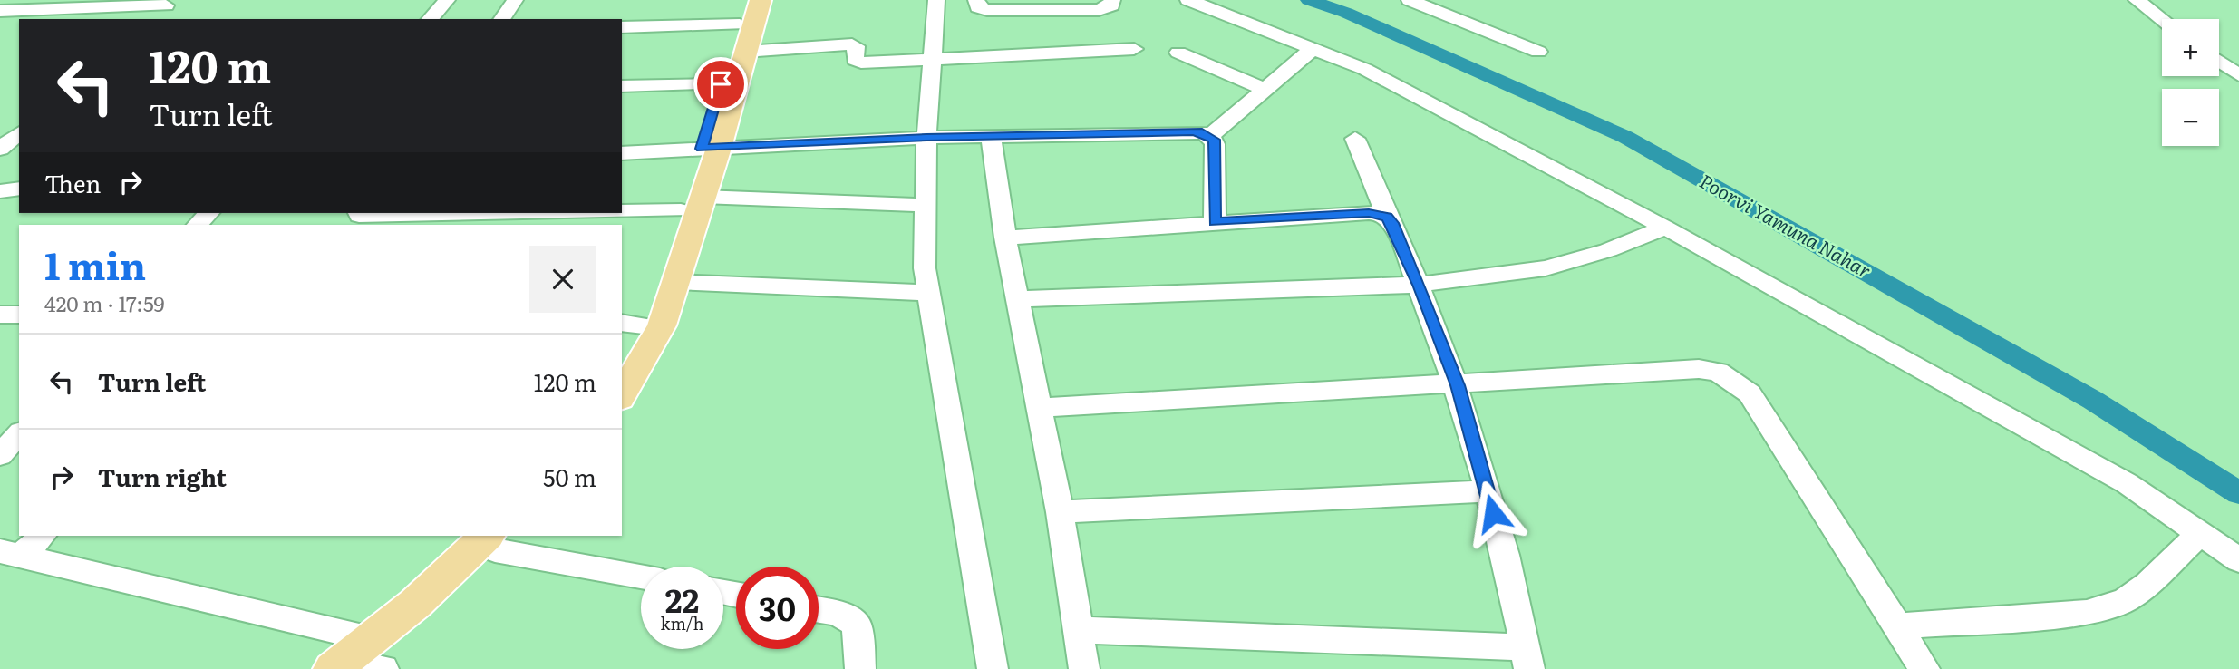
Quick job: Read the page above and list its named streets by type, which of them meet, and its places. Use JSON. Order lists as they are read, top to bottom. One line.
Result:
{"water":["Poorvi Yamuna Nahar"],"page":{"map_buttons":["+","−"],"turn":["120 m","Turn left"],"then":"Then","heading":["1 min","420 m · 17:59"],"list":[{"name":"Turn left","value":"120 m"},{"name":"Turn right","value":"50 m"}],"speed":"22 km/h","limit":"30"}}
